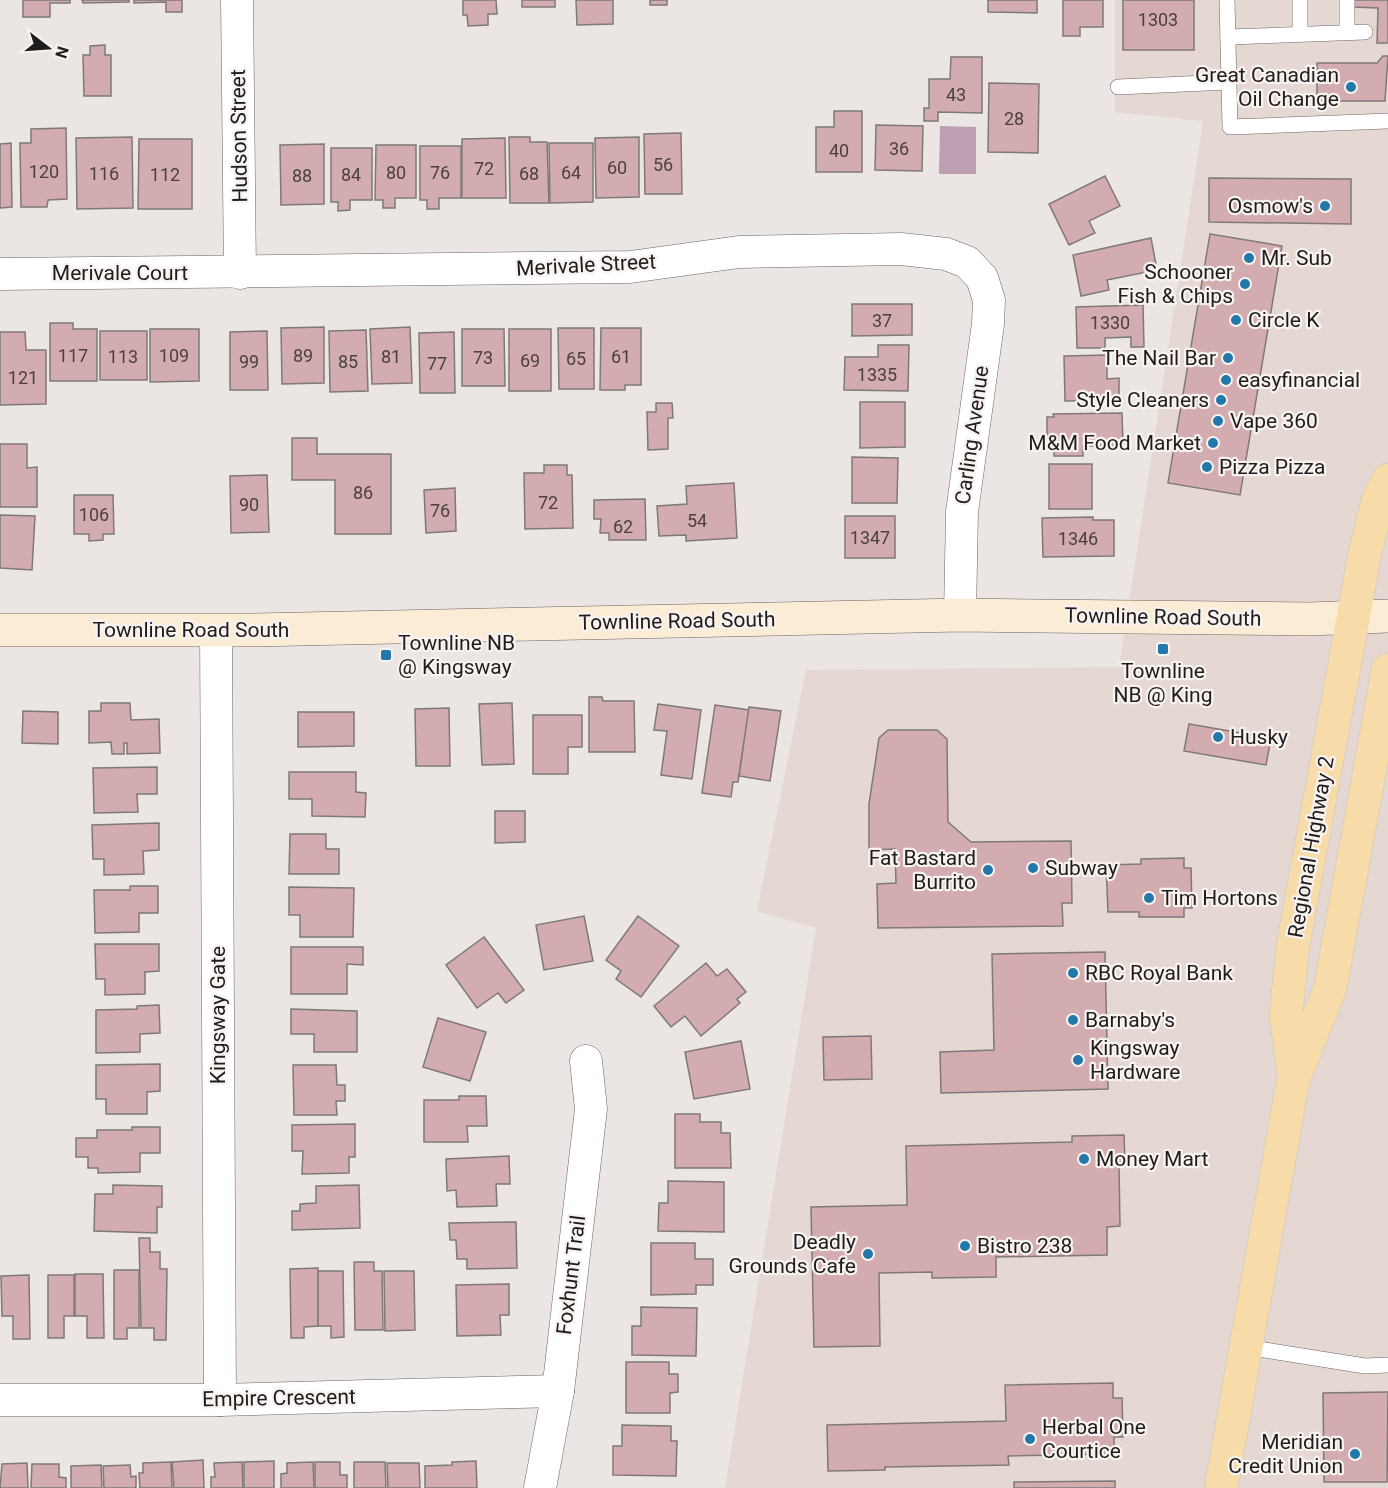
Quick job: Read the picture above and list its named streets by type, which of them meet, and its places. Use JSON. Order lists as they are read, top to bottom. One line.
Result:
{"streets":{"main road":["Townline Road South","Regional Highway 2"],"street":["Hudson Street","Merivale Street","Merivale Court","Carling Avenue","Kingsway Gate","Foxhunt Trail","Empire Crescent"]},"crossings":[["Hudson Street","Merivale Street"],["Hudson Street","Merivale Court"],["Merivale Street","Merivale Court"],["Merivale Street","Carling Avenue"],["Carling Avenue","Townline Road South"],["Townline Road South","Regional Highway 2"],["Townline Road South","Kingsway Gate"],["Kingsway Gate","Empire Crescent"],["Foxhunt Trail","Empire Crescent"]],"places":{"other":["Great Canadian Oil Change","Osmow's","Mr. Sub","Schooner Fish & Chips","Circle K","The Nail Bar","easyfinancial","Style Cleaners","Vape 360","M&M Food Market","Pizza Pizza","Husky","Subway","Fat Bastard Burrito","Tim Hortons","RBC Royal Bank","Barnaby's","Kingsway Hardware","Money Mart","Bistro 238","Deadly Grounds Cafe","Herbal One Courtice","Meridian Credit Union"],"transit":["Townline NB @ King","Townline NB @ Kingsway"]},"house_numbers":["1303","43","28","36","40","56","60","72","120","80","76","64","116","68","112","84","88","37","1330","117","109","89","113","81","61","73","65","69","99","85","77","1335","121","86","72","90","76","106","54","62","1347","1346"],"north":"right"}
